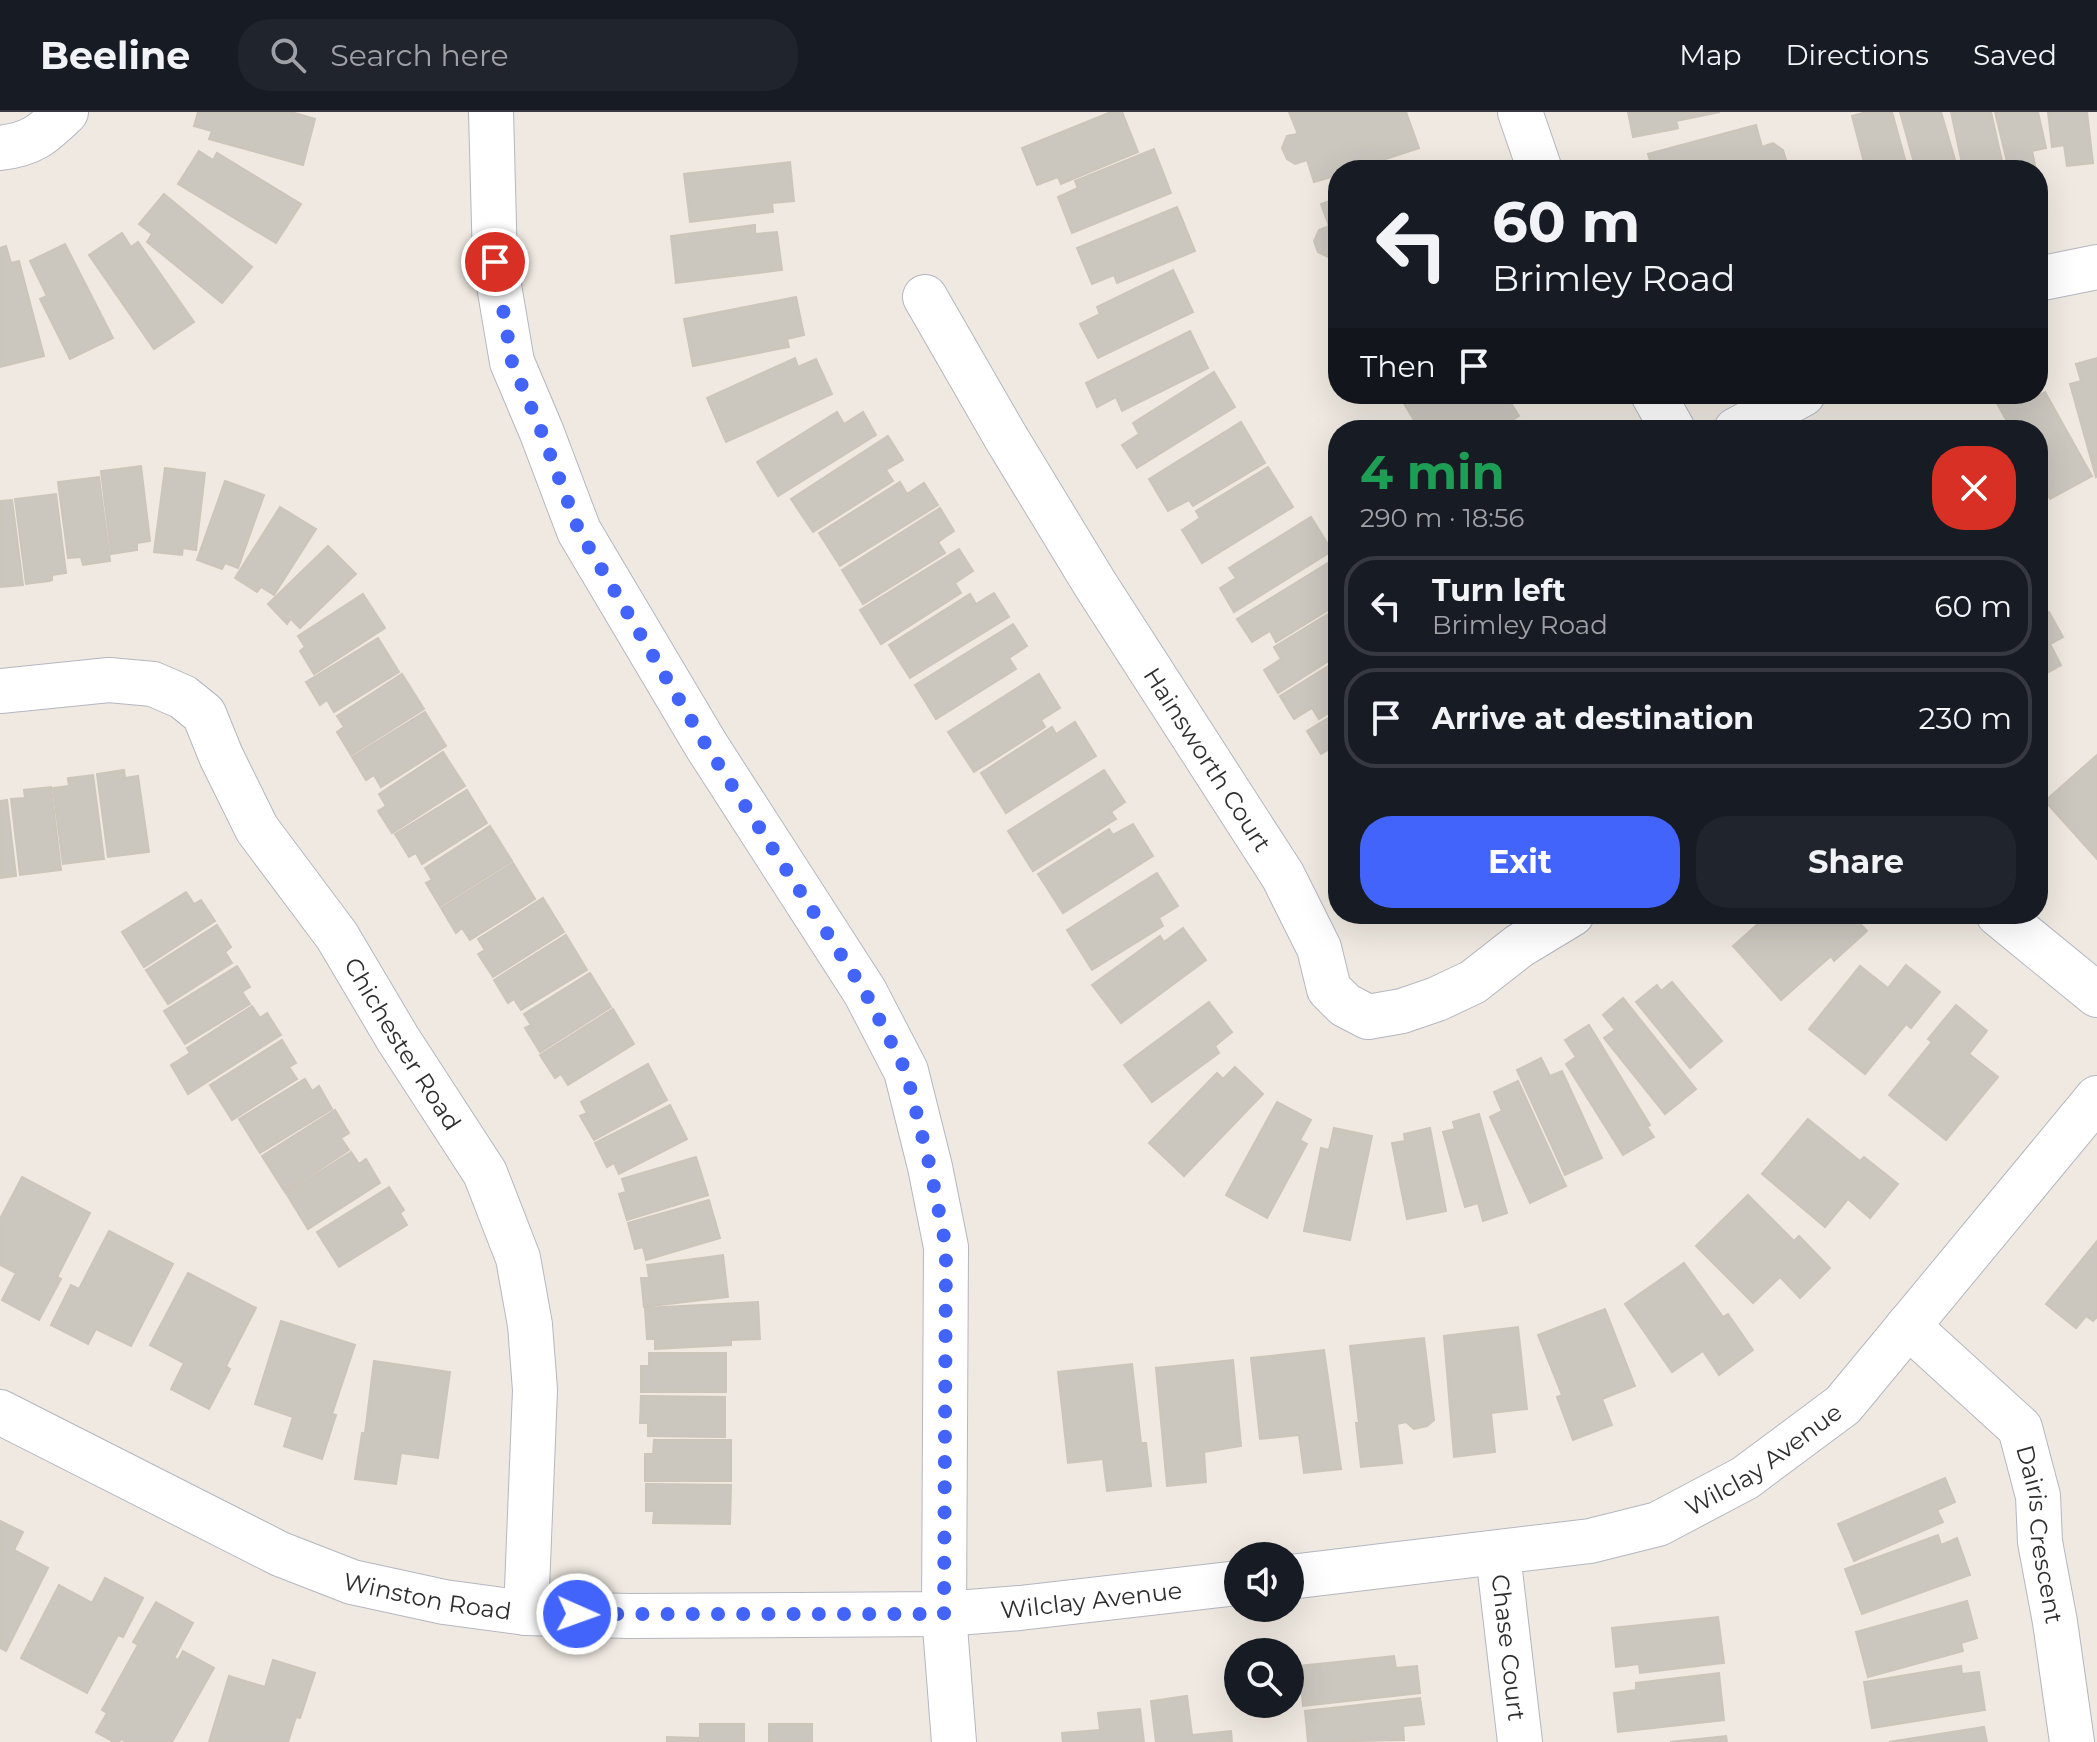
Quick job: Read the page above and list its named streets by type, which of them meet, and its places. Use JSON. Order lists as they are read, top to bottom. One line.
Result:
{"streets":{"street":["Hainsworth Court","Chichester Road","Wilclay Avenue","Dairis Crescent","Winston Road","Chase Court"]},"crossings":[["Chichester Road","Winston Road"],["Wilclay Avenue","Dairis Crescent"],["Wilclay Avenue","Winston Road"],["Wilclay Avenue","Chase Court"]],"page":{"header":"Beeline","search":"Search here","nav":["Map","Directions","Saved"],"turn":["60 m","Brimley Road"],"then":"Then","heading":["4 min","290 m · 18:56"],"list":[{"name":"Turn left","note":"Brimley Road","value":"60 m"},{"name":"Arrive at destination","value":"230 m"}],"buttons":["Exit","Share"]}}
